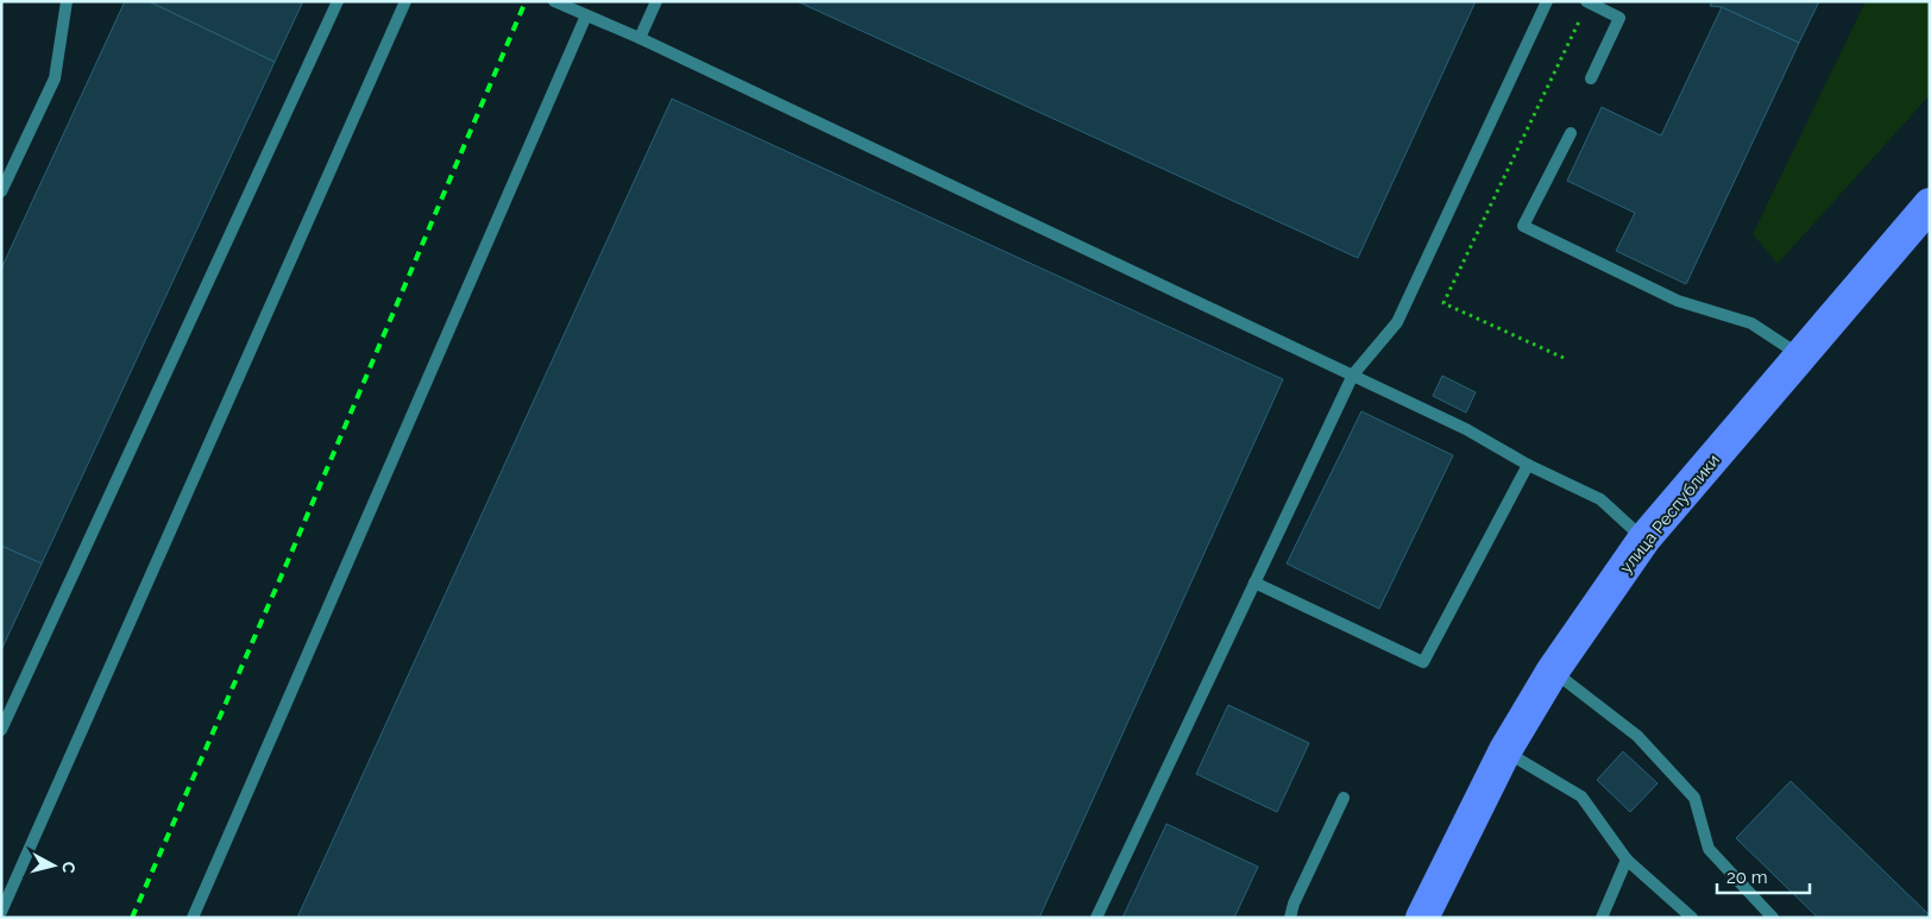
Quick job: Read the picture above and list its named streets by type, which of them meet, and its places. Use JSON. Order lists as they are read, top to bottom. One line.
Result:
{"streets":{"main road":["улица Республики"]},"scale_bar":"20 m","north":"right"}
